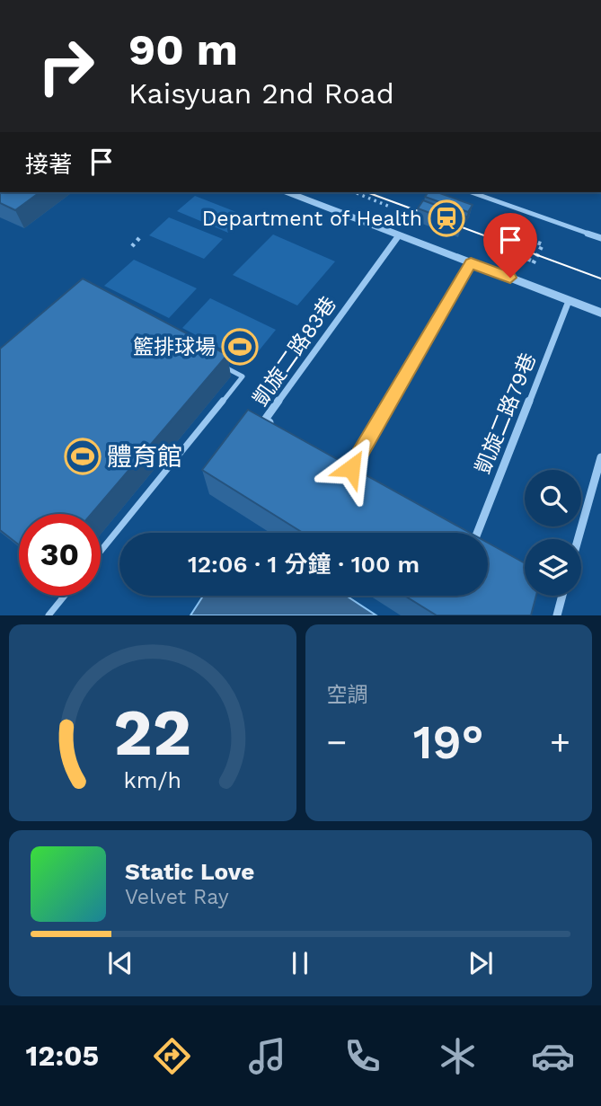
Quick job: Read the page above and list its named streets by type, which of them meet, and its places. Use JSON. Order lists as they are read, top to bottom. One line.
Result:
{"streets":{"street":["凱旋二路83巷","凱旋二路79巷"]},"places":{"station":["Department of Health"],"sports":["籃排球場","體育館"]},"page":{"turn":["90 m","Kaisyuan 2nd Road"],"then":"接著","limit":"30","trip":"12:06 · 1 分鐘 · 100 m","tile":"空調","heat":["−","19°","+"],"song":["Static Love","Velvet Ray"],"tabs":"12:05","gauge":["22","km/h"]}}
